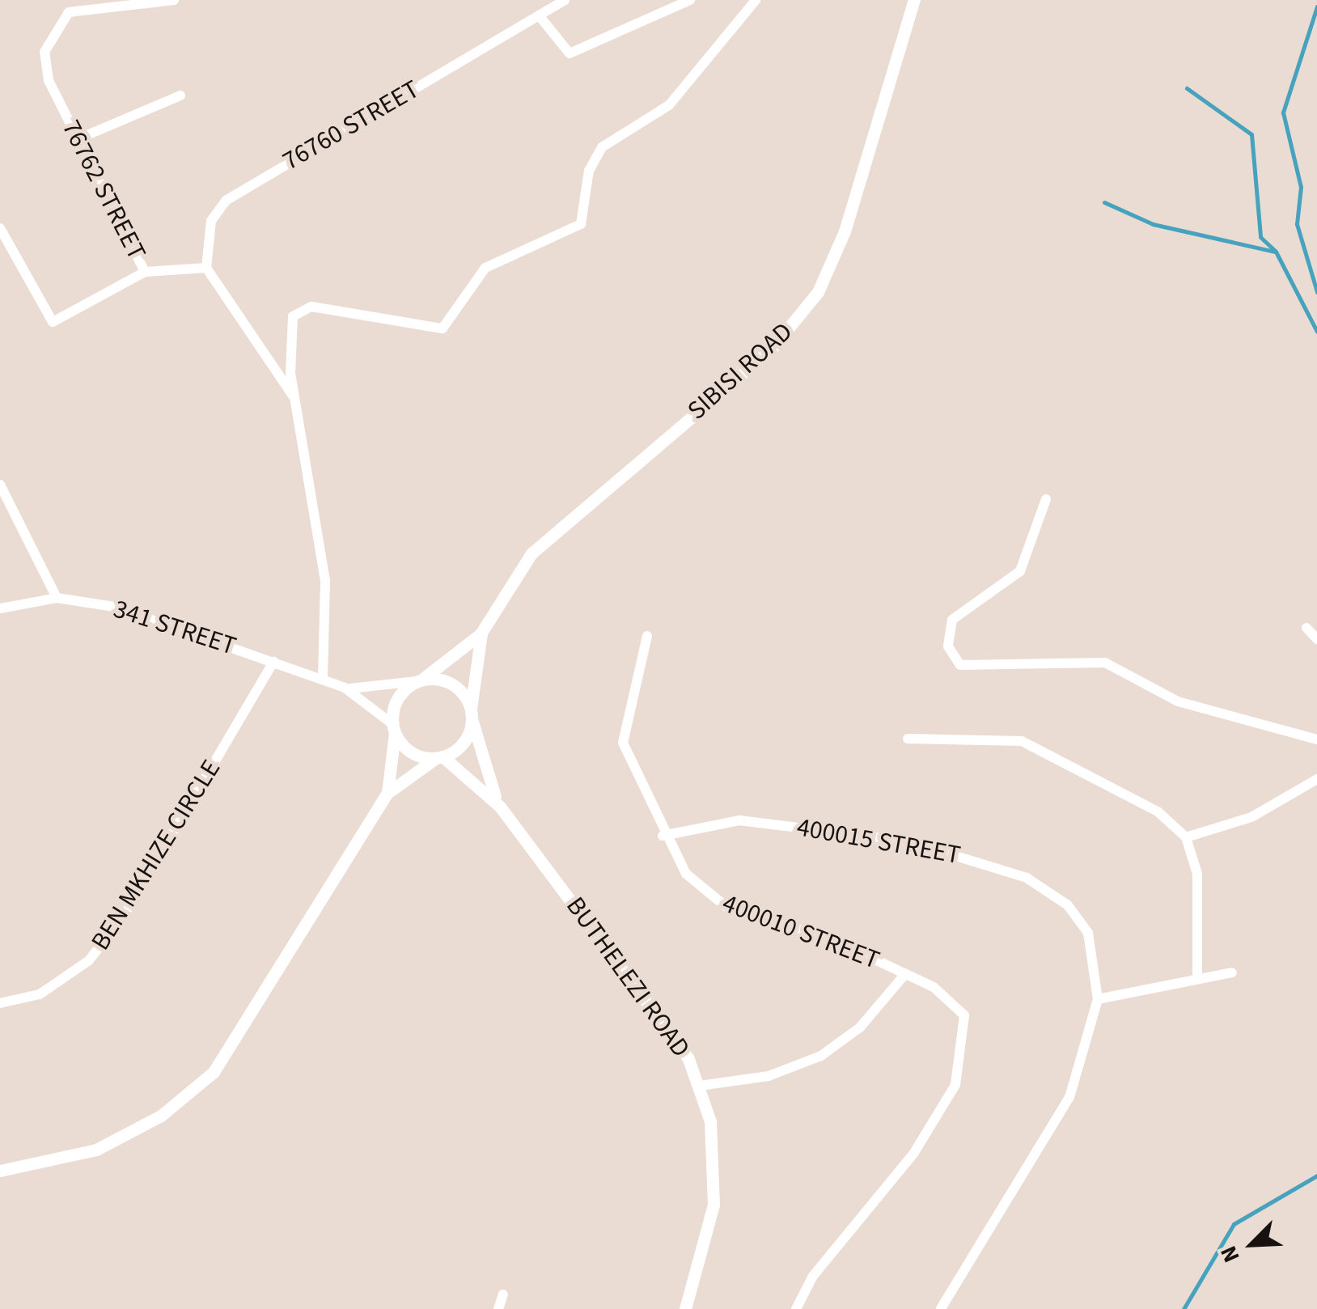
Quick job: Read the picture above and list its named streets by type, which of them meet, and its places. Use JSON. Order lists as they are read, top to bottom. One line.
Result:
{"streets":{"street":["76760 STREET","76762 STREET","SIBISI ROAD","341 STREET","400015 STREET","BEN MKHIZE CIRCLE","400010 STREET","BUTHELEZI ROAD"]},"crossings":[["SIBISI ROAD","341 STREET"],["SIBISI ROAD","BUTHELEZI ROAD"],["341 STREET","BEN MKHIZE CIRCLE"],["341 STREET","BUTHELEZI ROAD"],["400015 STREET","400010 STREET"]],"north":"bottom left"}
